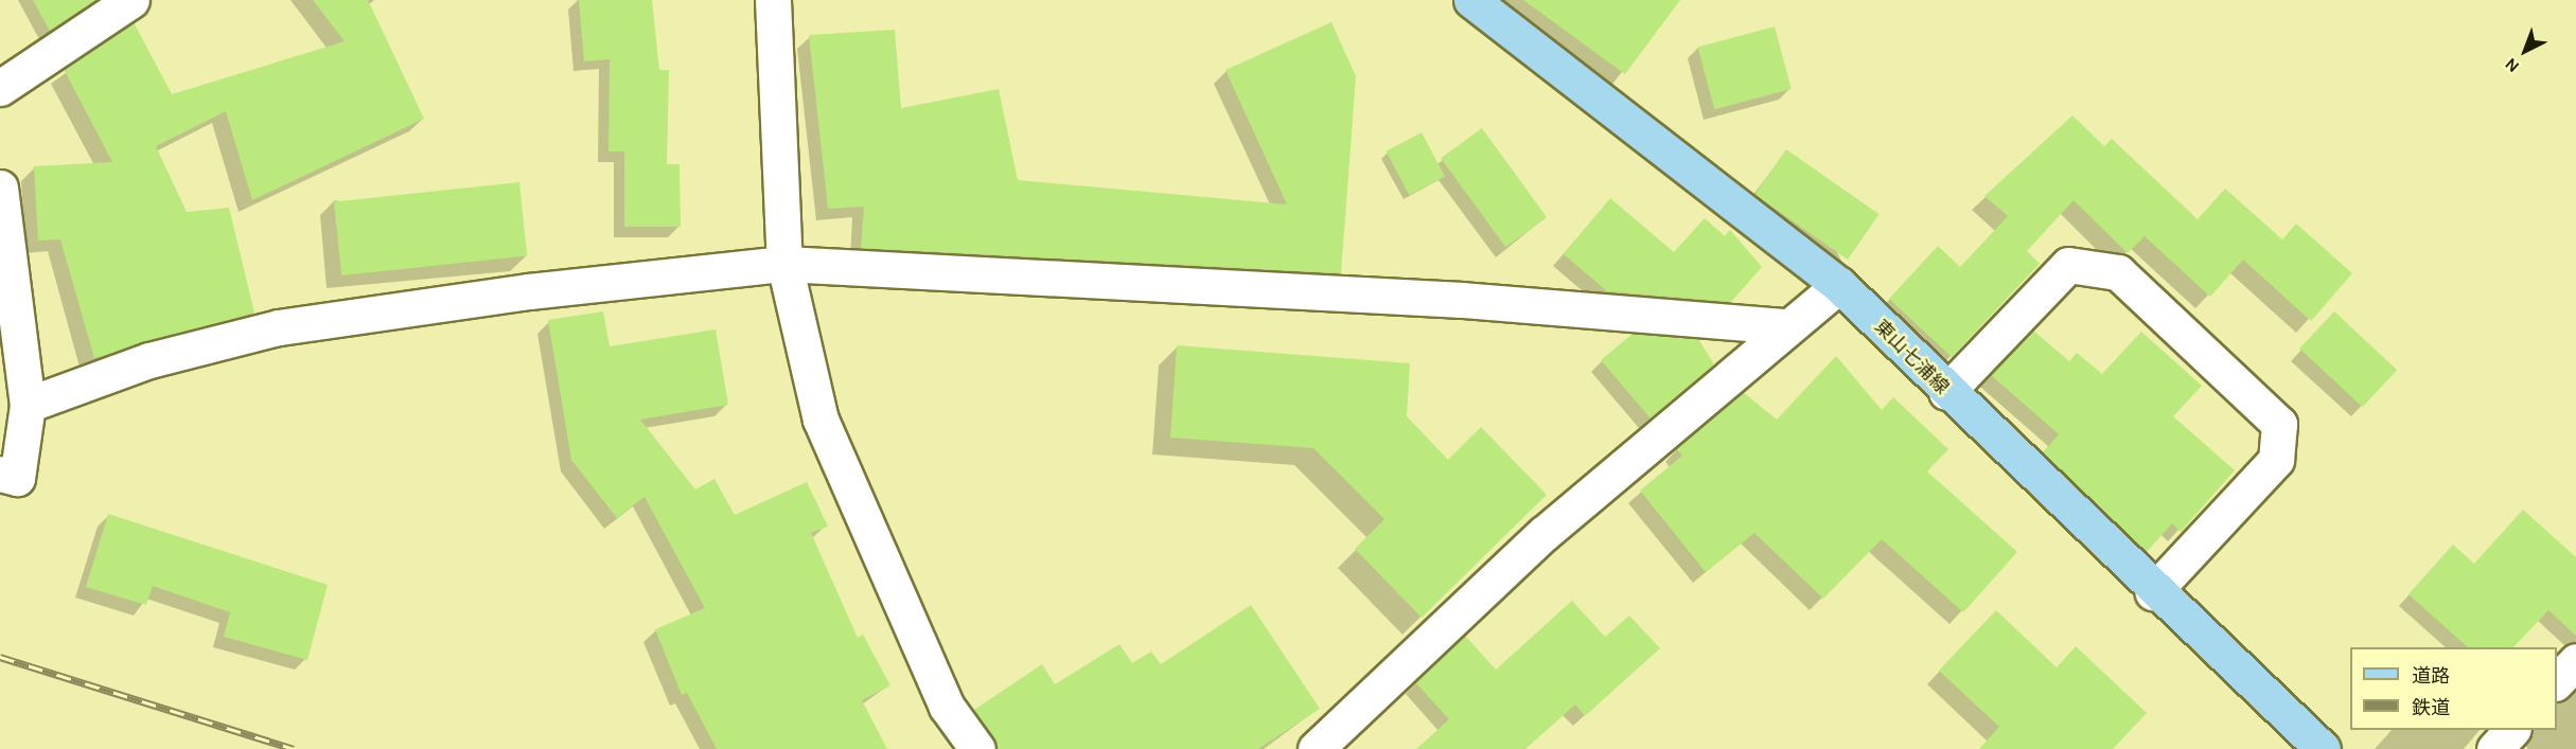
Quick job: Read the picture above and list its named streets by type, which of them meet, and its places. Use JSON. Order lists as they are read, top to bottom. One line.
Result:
{"streets":{"main road":["東山七浦線"]},"legend":["道路","鉄道"],"north":"bottom left"}
